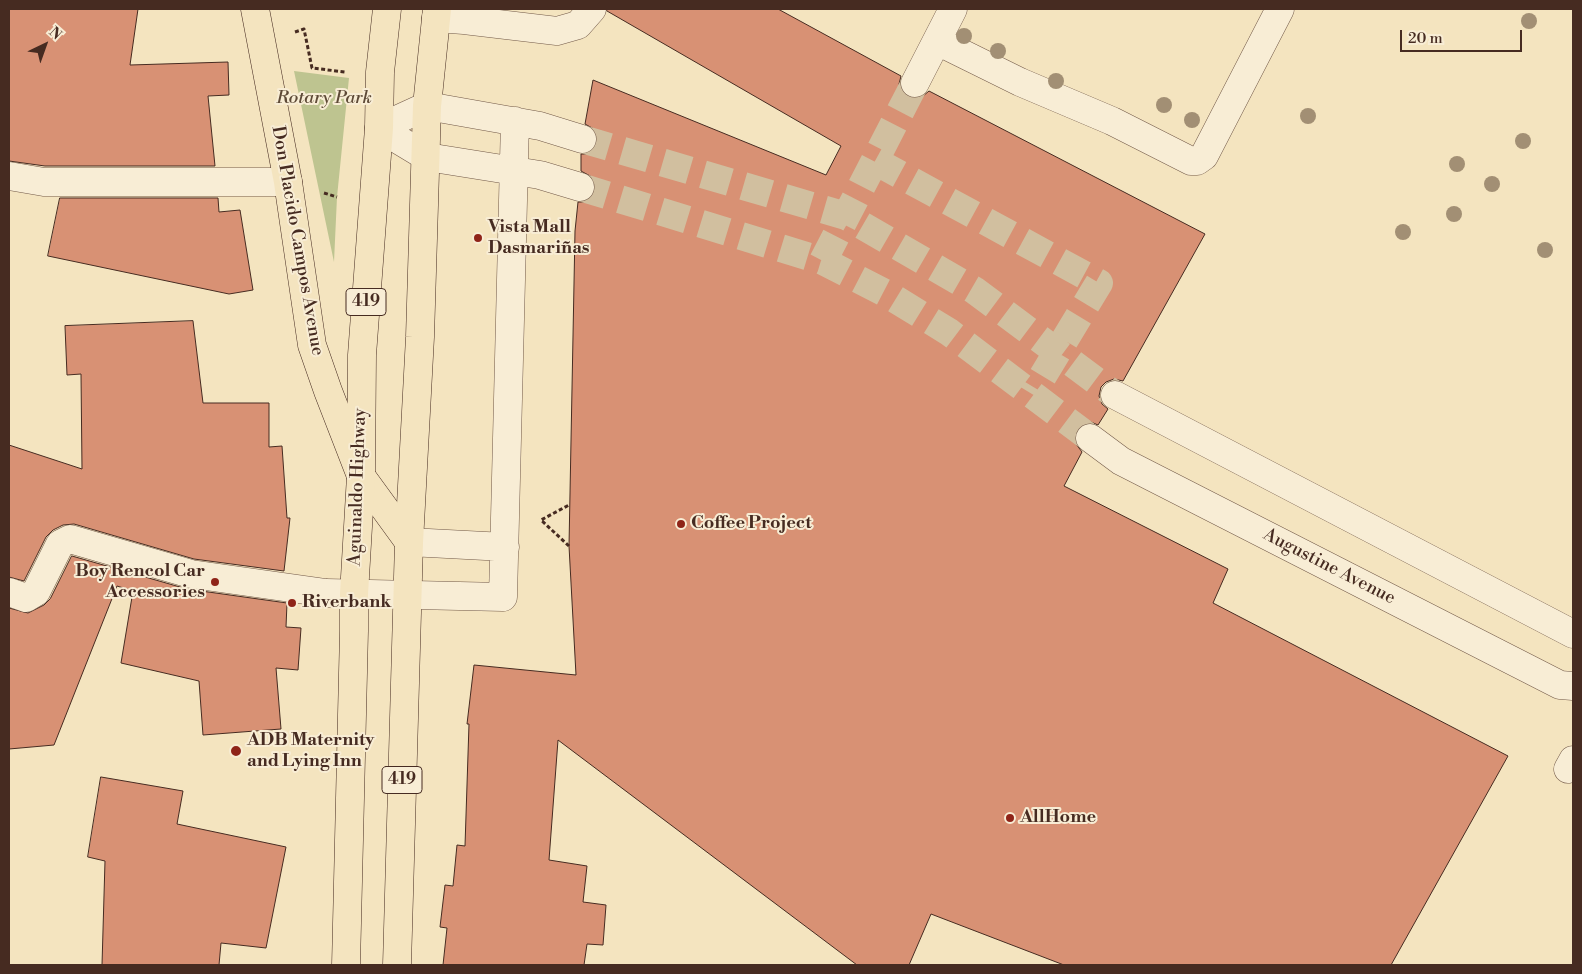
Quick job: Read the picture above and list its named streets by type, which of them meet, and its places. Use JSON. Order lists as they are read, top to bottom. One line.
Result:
{"streets":{"main road":["Don Placido Campos Avenue","419","Aguinaldo Highway"],"street":["Augustine Avenue"]},"crossings":[["Don Placido Campos Avenue","419"],["Don Placido Campos Avenue","Aguinaldo Highway"]],"parks":["Rotary Park"],"places":["Vista Mall Dasmariñas","Coffee Project","Boy Rencol Car Accessories","Riverbank","ADB Maternity and Lying Inn","AllHome"],"scale_bar":"20 m","north":"top right"}
